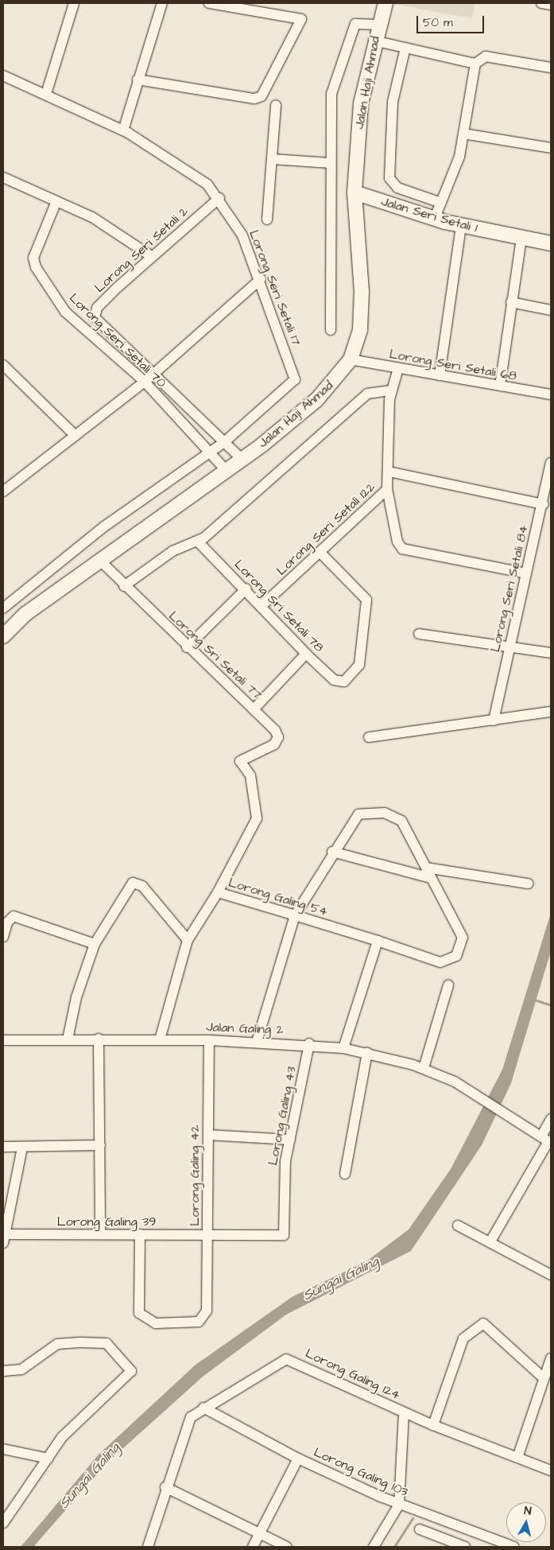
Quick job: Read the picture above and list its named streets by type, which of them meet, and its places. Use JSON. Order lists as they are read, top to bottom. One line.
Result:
{"streets":{"street":["Jalan Haji Ahmad","Jalan Seri Setali 1","Lorong Seri Setali 2","Lorong Seri Setali 17","Lorong Seri Setali 70","Lorong Seri Setali 68","Lorong Seri Setali 122","Lorong Seri Setali 84","Lorong Sri Setali 78","Lorong Sri Setali 77","Lorong Galing 54","Jalan Galing 2","Lorong Galing 43","Lorong Galing 42","Lorong Galing 39","Lorong Galing 124","Lorong Galing 103"]},"crossings":[["Jalan Haji Ahmad","Jalan Seri Setali 1"],["Jalan Haji Ahmad","Lorong Seri Setali 70"],["Jalan Haji Ahmad","Lorong Seri Setali 68"],["Jalan Haji Ahmad","Lorong Sri Setali 77"],["Lorong Seri Setali 2","Lorong Seri Setali 17"],["Lorong Seri Setali 2","Lorong Seri Setali 70"],["Lorong Seri Setali 68","Lorong Seri Setali 122"],["Lorong Seri Setali 122","Lorong Sri Setali 78"],["Lorong Sri Setali 77","Lorong Galing 54"],["Jalan Galing 2","Lorong Galing 43"],["Jalan Galing 2","Lorong Galing 42"],["Lorong Galing 43","Lorong Galing 42"],["Lorong Galing 43","Lorong Galing 39"],["Lorong Galing 42","Lorong Galing 39"],["Lorong Galing 124","Lorong Galing 103"]],"water":["Sungai Galing"],"scale_bar":"50 m","north":"top"}
